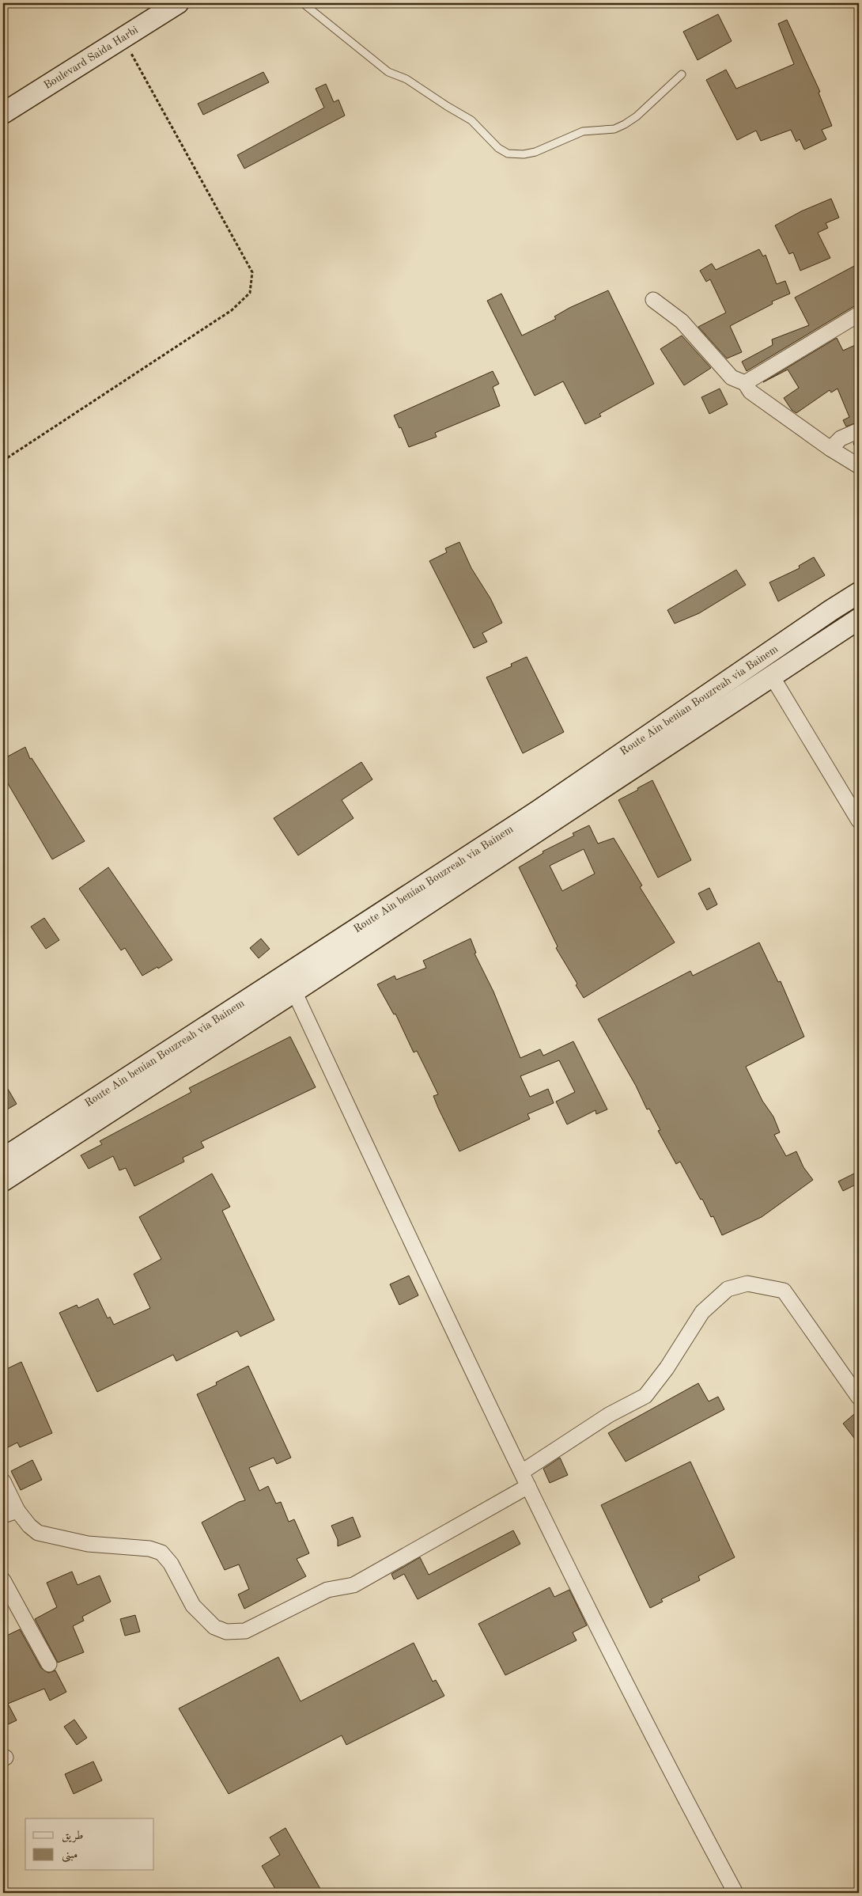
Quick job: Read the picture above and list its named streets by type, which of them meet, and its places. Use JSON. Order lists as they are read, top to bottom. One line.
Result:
{"streets":{"main road":["Boulevard Saida Harbi","Route Ain benian Bouzreah via Bainem"]},"legend":["طريق","مبنى"]}
